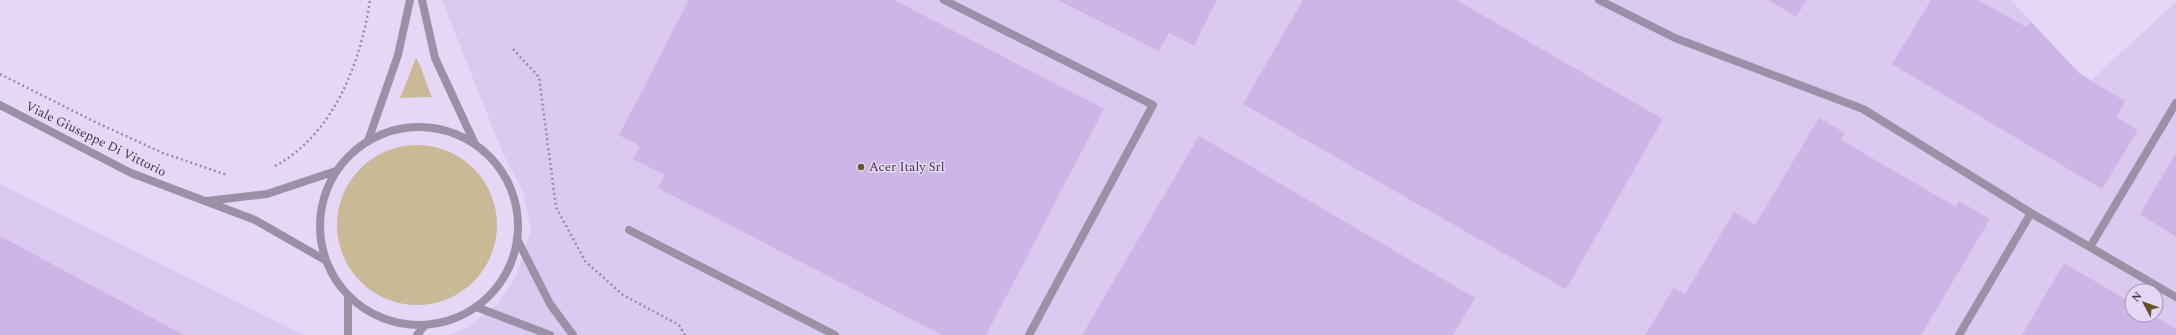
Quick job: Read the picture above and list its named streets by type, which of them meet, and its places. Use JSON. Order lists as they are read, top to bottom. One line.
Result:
{"streets":{"street":["Viale Giuseppe Di Vittorio"]},"places":["Acer Italy Srl"],"north":"top left"}
